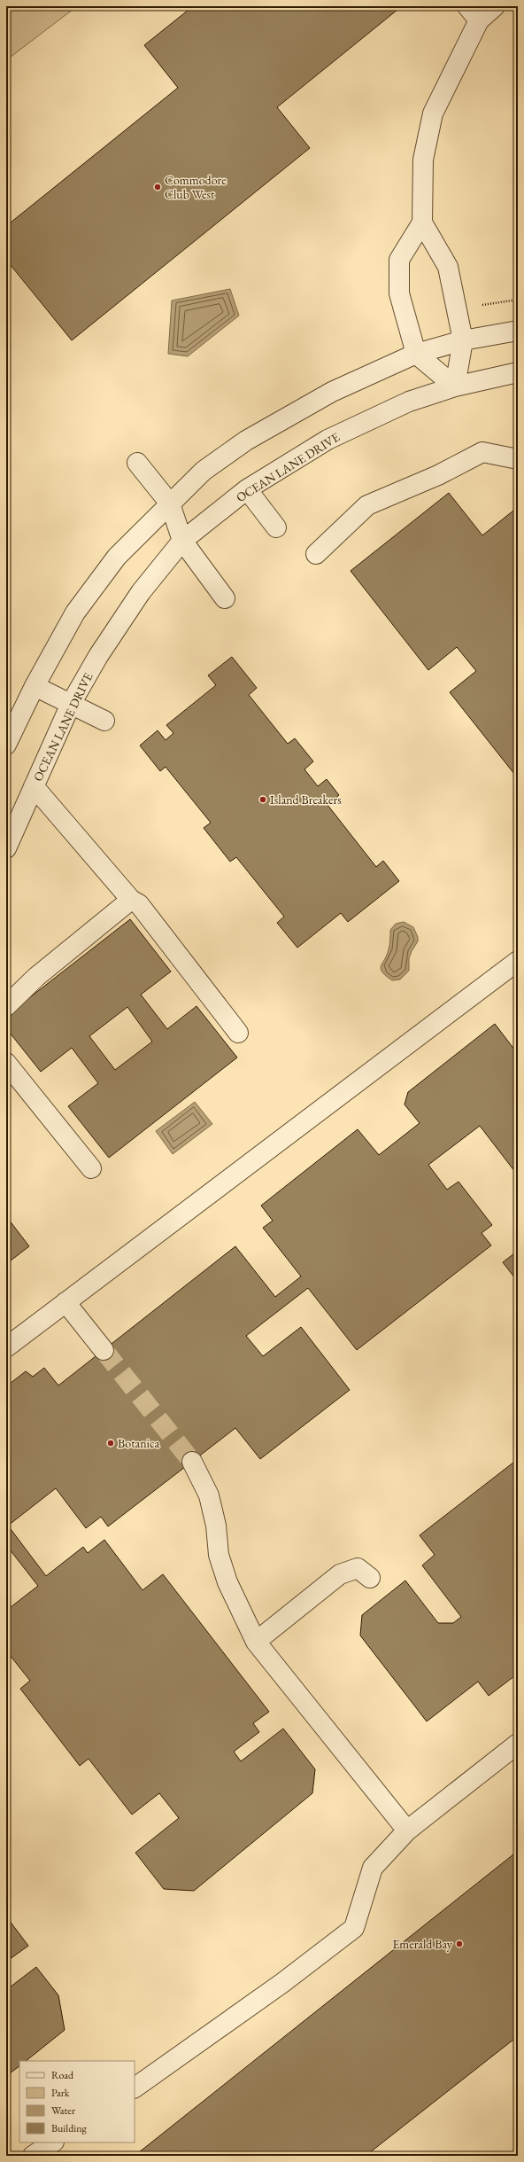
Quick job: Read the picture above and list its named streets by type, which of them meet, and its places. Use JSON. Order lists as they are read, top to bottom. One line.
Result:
{"streets":{"street":["OCEAN LANE DRIVE"]},"places":["Commodore Club West","Island Breakers","Botanica","Emerald Bay"],"legend":["Road","Park","Water","Building"]}
